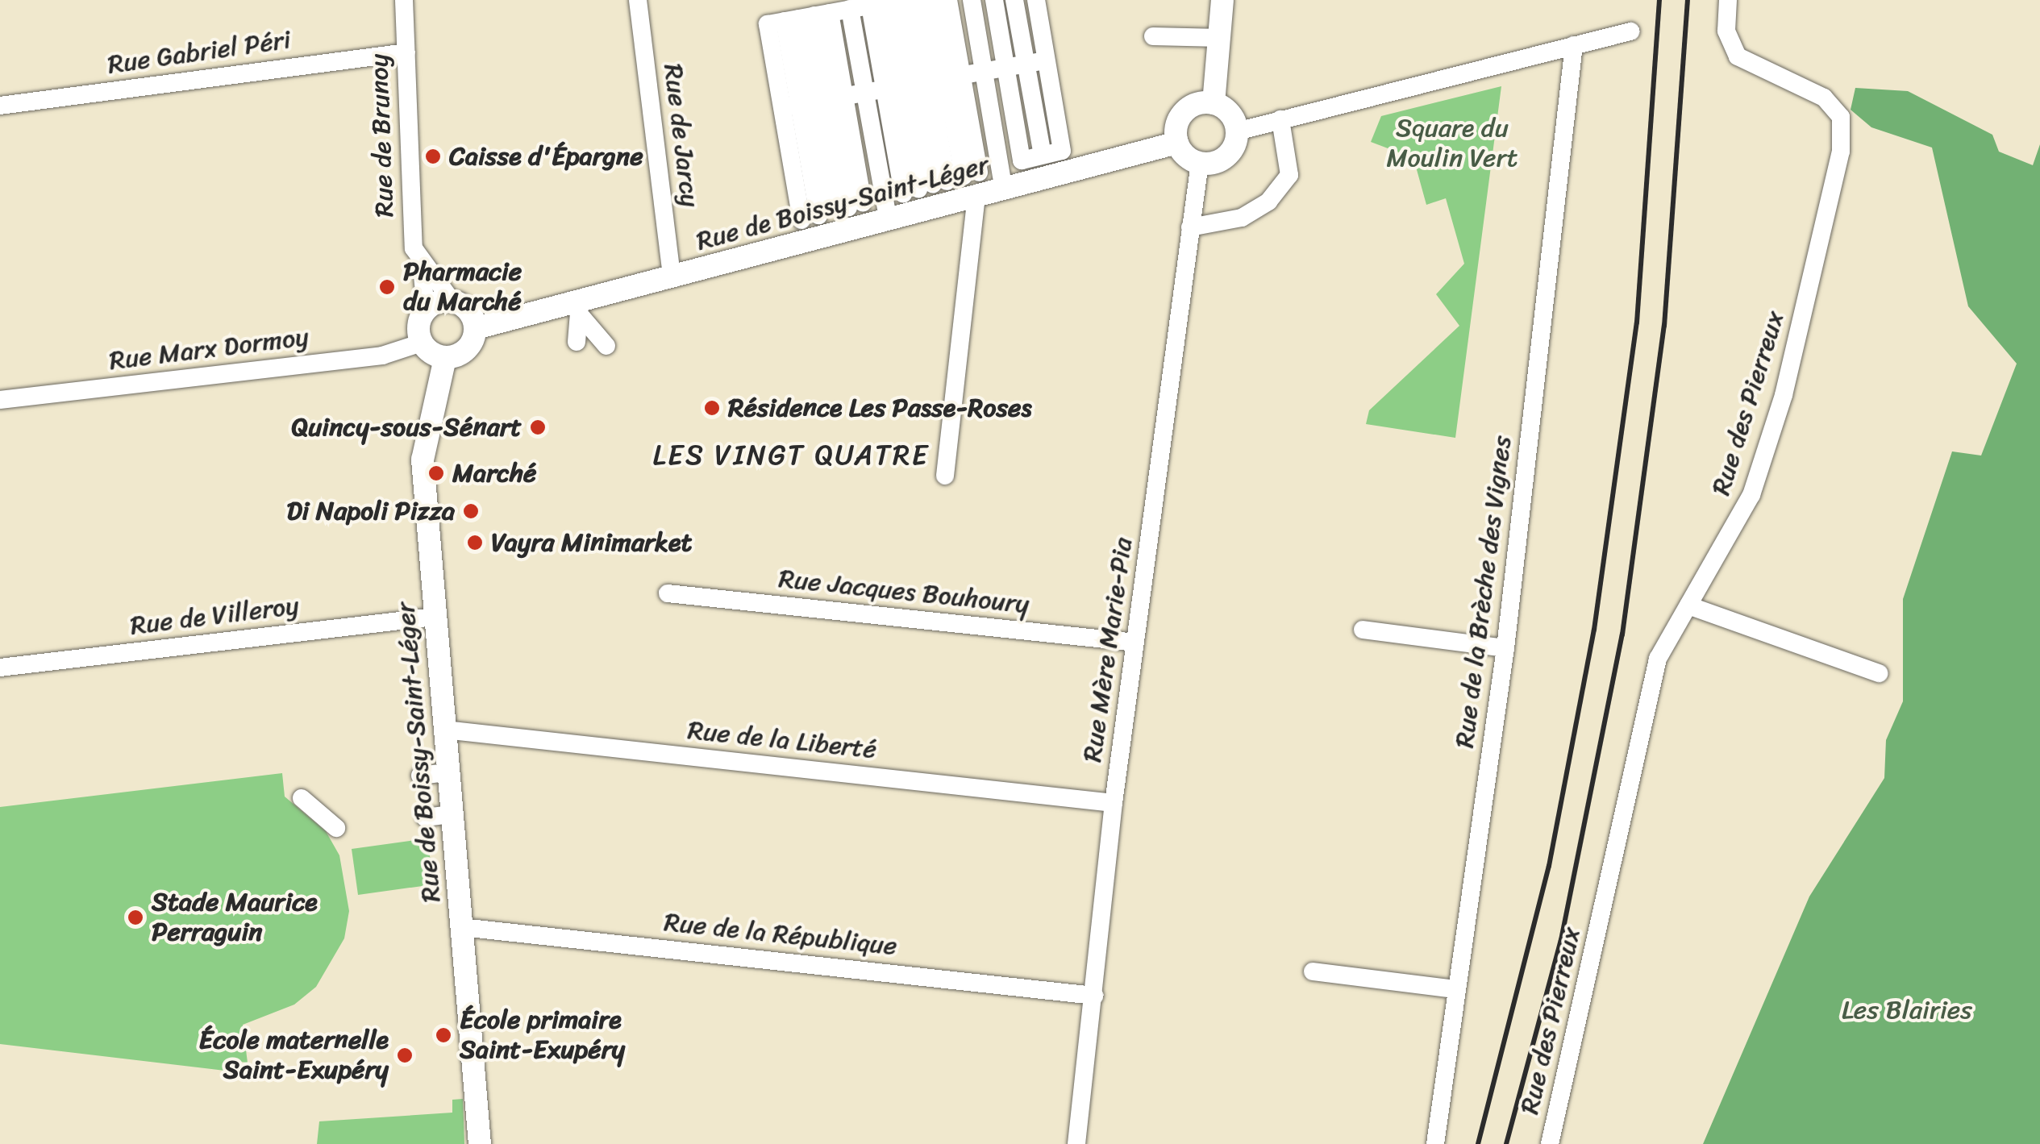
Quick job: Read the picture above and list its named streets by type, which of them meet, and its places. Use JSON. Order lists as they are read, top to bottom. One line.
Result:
{"streets":{"main road":["Rue de Boissy-Saint-Léger"],"street":["Rue Gabriel Péri","Rue de Brunoy","Rue de Jarcy","Rue Marx Dormoy","Rue des Pierreux","Rue Jacques Bouhoury","Rue de la Brèche des Vignes","Rue de Villeroy","Rue Mère Marie-Pia","Rue de la Liberté","Rue de la République"]},"crossings":[["Rue Gabriel Péri","Rue de Brunoy"],["Rue de Brunoy","Rue de Boissy-Saint-Léger"],["Rue de Brunoy","Rue Marx Dormoy"],["Rue de Jarcy","Rue de Boissy-Saint-Léger"],["Rue de Boissy-Saint-Léger","Rue Marx Dormoy"],["Rue de Boissy-Saint-Léger","Rue de Villeroy"],["Rue de Boissy-Saint-Léger","Rue Mère Marie-Pia"],["Rue de Boissy-Saint-Léger","Rue de la Liberté"],["Rue de Boissy-Saint-Léger","Rue de la République"],["Rue Jacques Bouhoury","Rue Mère Marie-Pia"],["Rue Mère Marie-Pia","Rue de la Liberté"],["Rue Mère Marie-Pia","Rue de la République"]],"districts":["LES VINGT QUATRE"],"parks":["Square du Moulin Vert","Les Blairies"],"places":["Caisse d'Épargne","Pharmacie du Marché","Résidence Les Passe-Roses","Quincy-sous-Sénart","Marché","Di Napoli Pizza","Vayra Minimarket","Stade Maurice Perraguin","École primaire Saint-Exupéry","École maternelle Saint-Exupéry"]}
